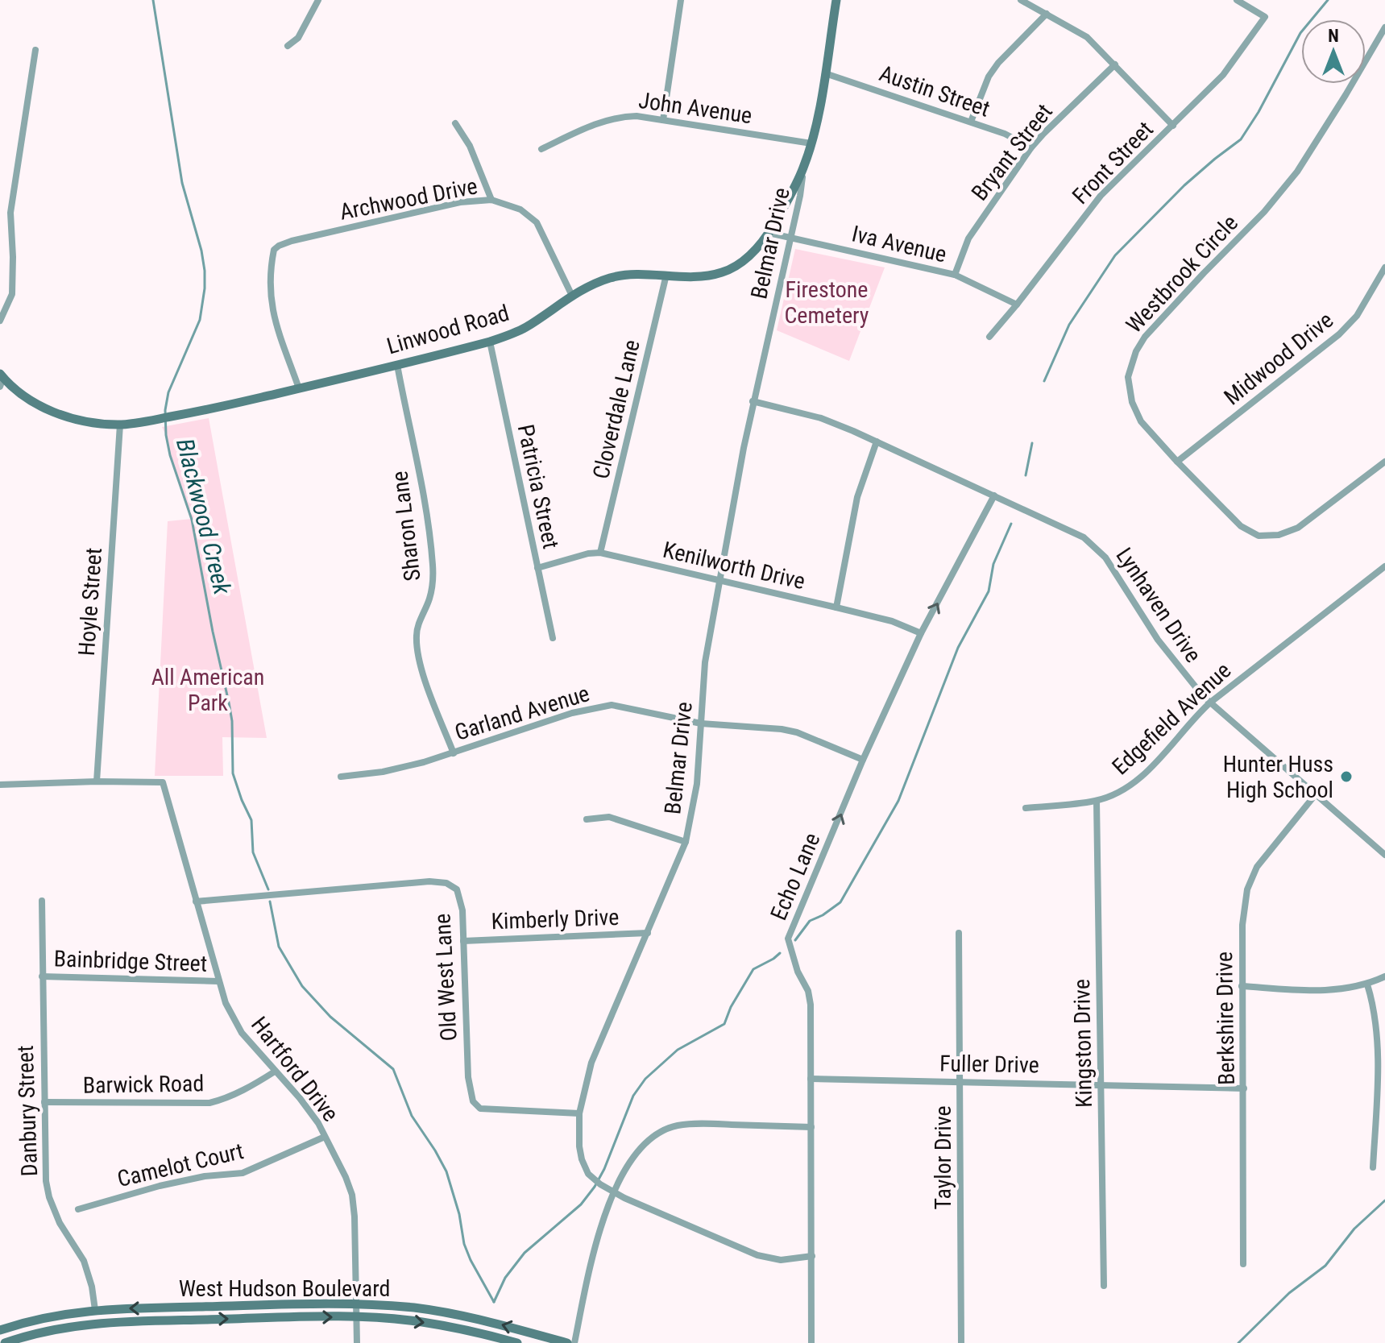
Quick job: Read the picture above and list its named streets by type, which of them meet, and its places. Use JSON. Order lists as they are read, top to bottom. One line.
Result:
{"streets":{"main road":["Linwood Road","West Hudson Boulevard"],"street":["Austin Street","John Avenue","Bryant Street","Front Street","Archwood Drive","Belmar Drive","Iva Avenue","Westbrook Circle","Midwood Drive","Cloverdale Lane","Patricia Street","Sharon Lane","Kenilworth Drive","Hoyle Street","Lynhaven Drive","Garland Avenue","Edgefield Avenue","Echo Lane","Kimberly Drive","Bainbridge Street","Old West Lane","Berkshire Drive","Kingston Drive","Fuller Drive","Hartford Drive","Barwick Road","Danbury Street","Taylor Drive","Camelot Court"]},"crossings":[["Austin Street","Bryant Street"],["Austin Street","Linwood Road"],["John Avenue","Linwood Road"],["Bryant Street","Iva Avenue"],["Front Street","Iva Avenue"],["Archwood Drive","Linwood Road"],["Belmar Drive","Iva Avenue"],["Belmar Drive","Linwood Road"],["Belmar Drive","Kenilworth Drive"],["Belmar Drive","Lynhaven Drive"],["Belmar Drive","Garland Avenue"],["Belmar Drive","Echo Lane"],["Belmar Drive","Kimberly Drive"],["Belmar Drive","Old West Lane"],["Iva Avenue","Linwood Road"],["Westbrook Circle","Midwood Drive"],["Linwood Road","Cloverdale Lane"],["Linwood Road","Patricia Street"],["Linwood Road","Sharon Lane"],["Linwood Road","Hoyle Street"],["Cloverdale Lane","Kenilworth Drive"],["Patricia Street","Kenilworth Drive"],["Sharon Lane","Garland Avenue"],["Kenilworth Drive","Echo Lane"],["Hoyle Street","Hartford Drive"],["Lynhaven Drive","Edgefield Avenue"],["Lynhaven Drive","Echo Lane"],["Lynhaven Drive","Berkshire Drive"],["Garland Avenue","Echo Lane"],["Edgefield Avenue","Kingston Drive"],["Echo Lane","Fuller Drive"],["Kimberly Drive","Old West Lane"],["Bainbridge Street","Hartford Drive"],["Bainbridge Street","Danbury Street"],["Old West Lane","Hartford Drive"],["Berkshire Drive","Fuller Drive"],["Kingston Drive","Fuller Drive"],["Fuller Drive","Taylor Drive"],["Hartford Drive","Barwick Road"],["Hartford Drive","Camelot Court"],["Hartford Drive","West Hudson Boulevard"],["Barwick Road","Danbury Street"],["Danbury Street","West Hudson Boulevard"]],"one_way":["Echo Lane"],"water":["Blackwood Creek"],"parks":["Firestone Cemetery","All American Park"],"places":["Hunter Huss High School"],"north":"top"}
